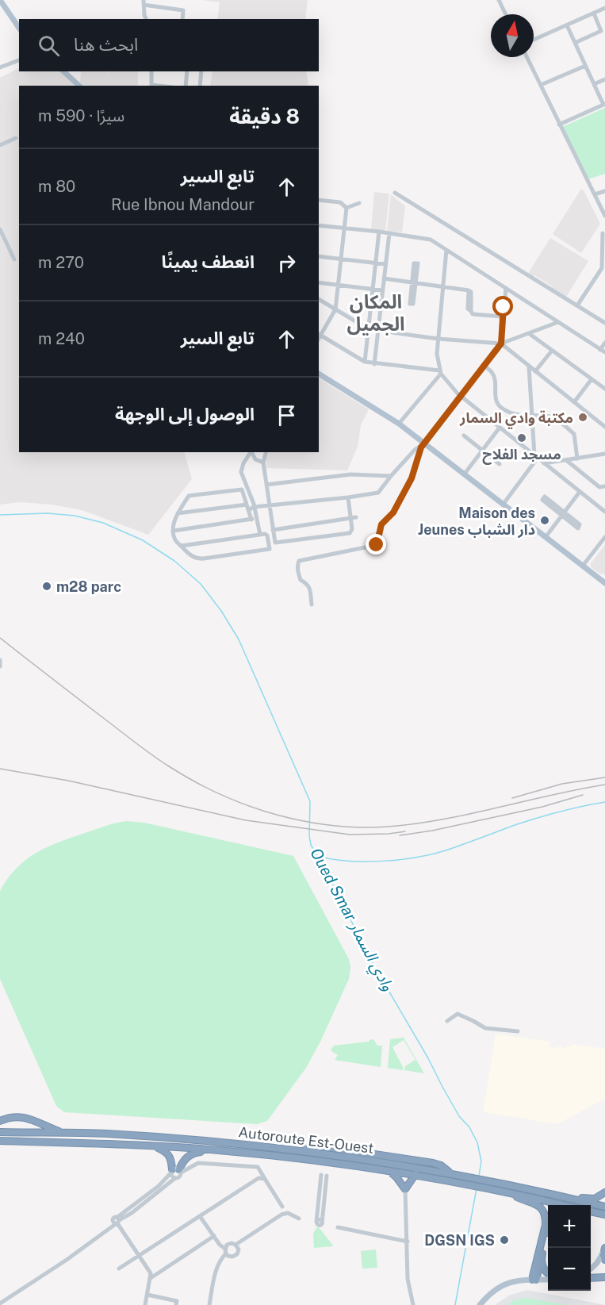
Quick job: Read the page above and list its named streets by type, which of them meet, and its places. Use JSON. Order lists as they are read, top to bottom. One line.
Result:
{"streets":{"highway":["Autoroute Est-Ouest"]},"districts":["المكان الجميل"],"water":["Oued Smar وادي السمار"],"places":["مكتبة وادي السمار","مسجد الفلاح","Maison des Jeunes دار الشباب","m28 parc","DGSN IGS"],"north":"top","page":{"search":"ابحث هنا","heading":["8 دقيقة","سيرًا · 590 m"],"list":[["تابع السير","Rue Ibnou Mandour","80 m"],["انعطف يمينًا","270 m"],["تابع السير","240 m"],"الوصول إلى الوجهة"],"map_buttons":["+","−"]}}
